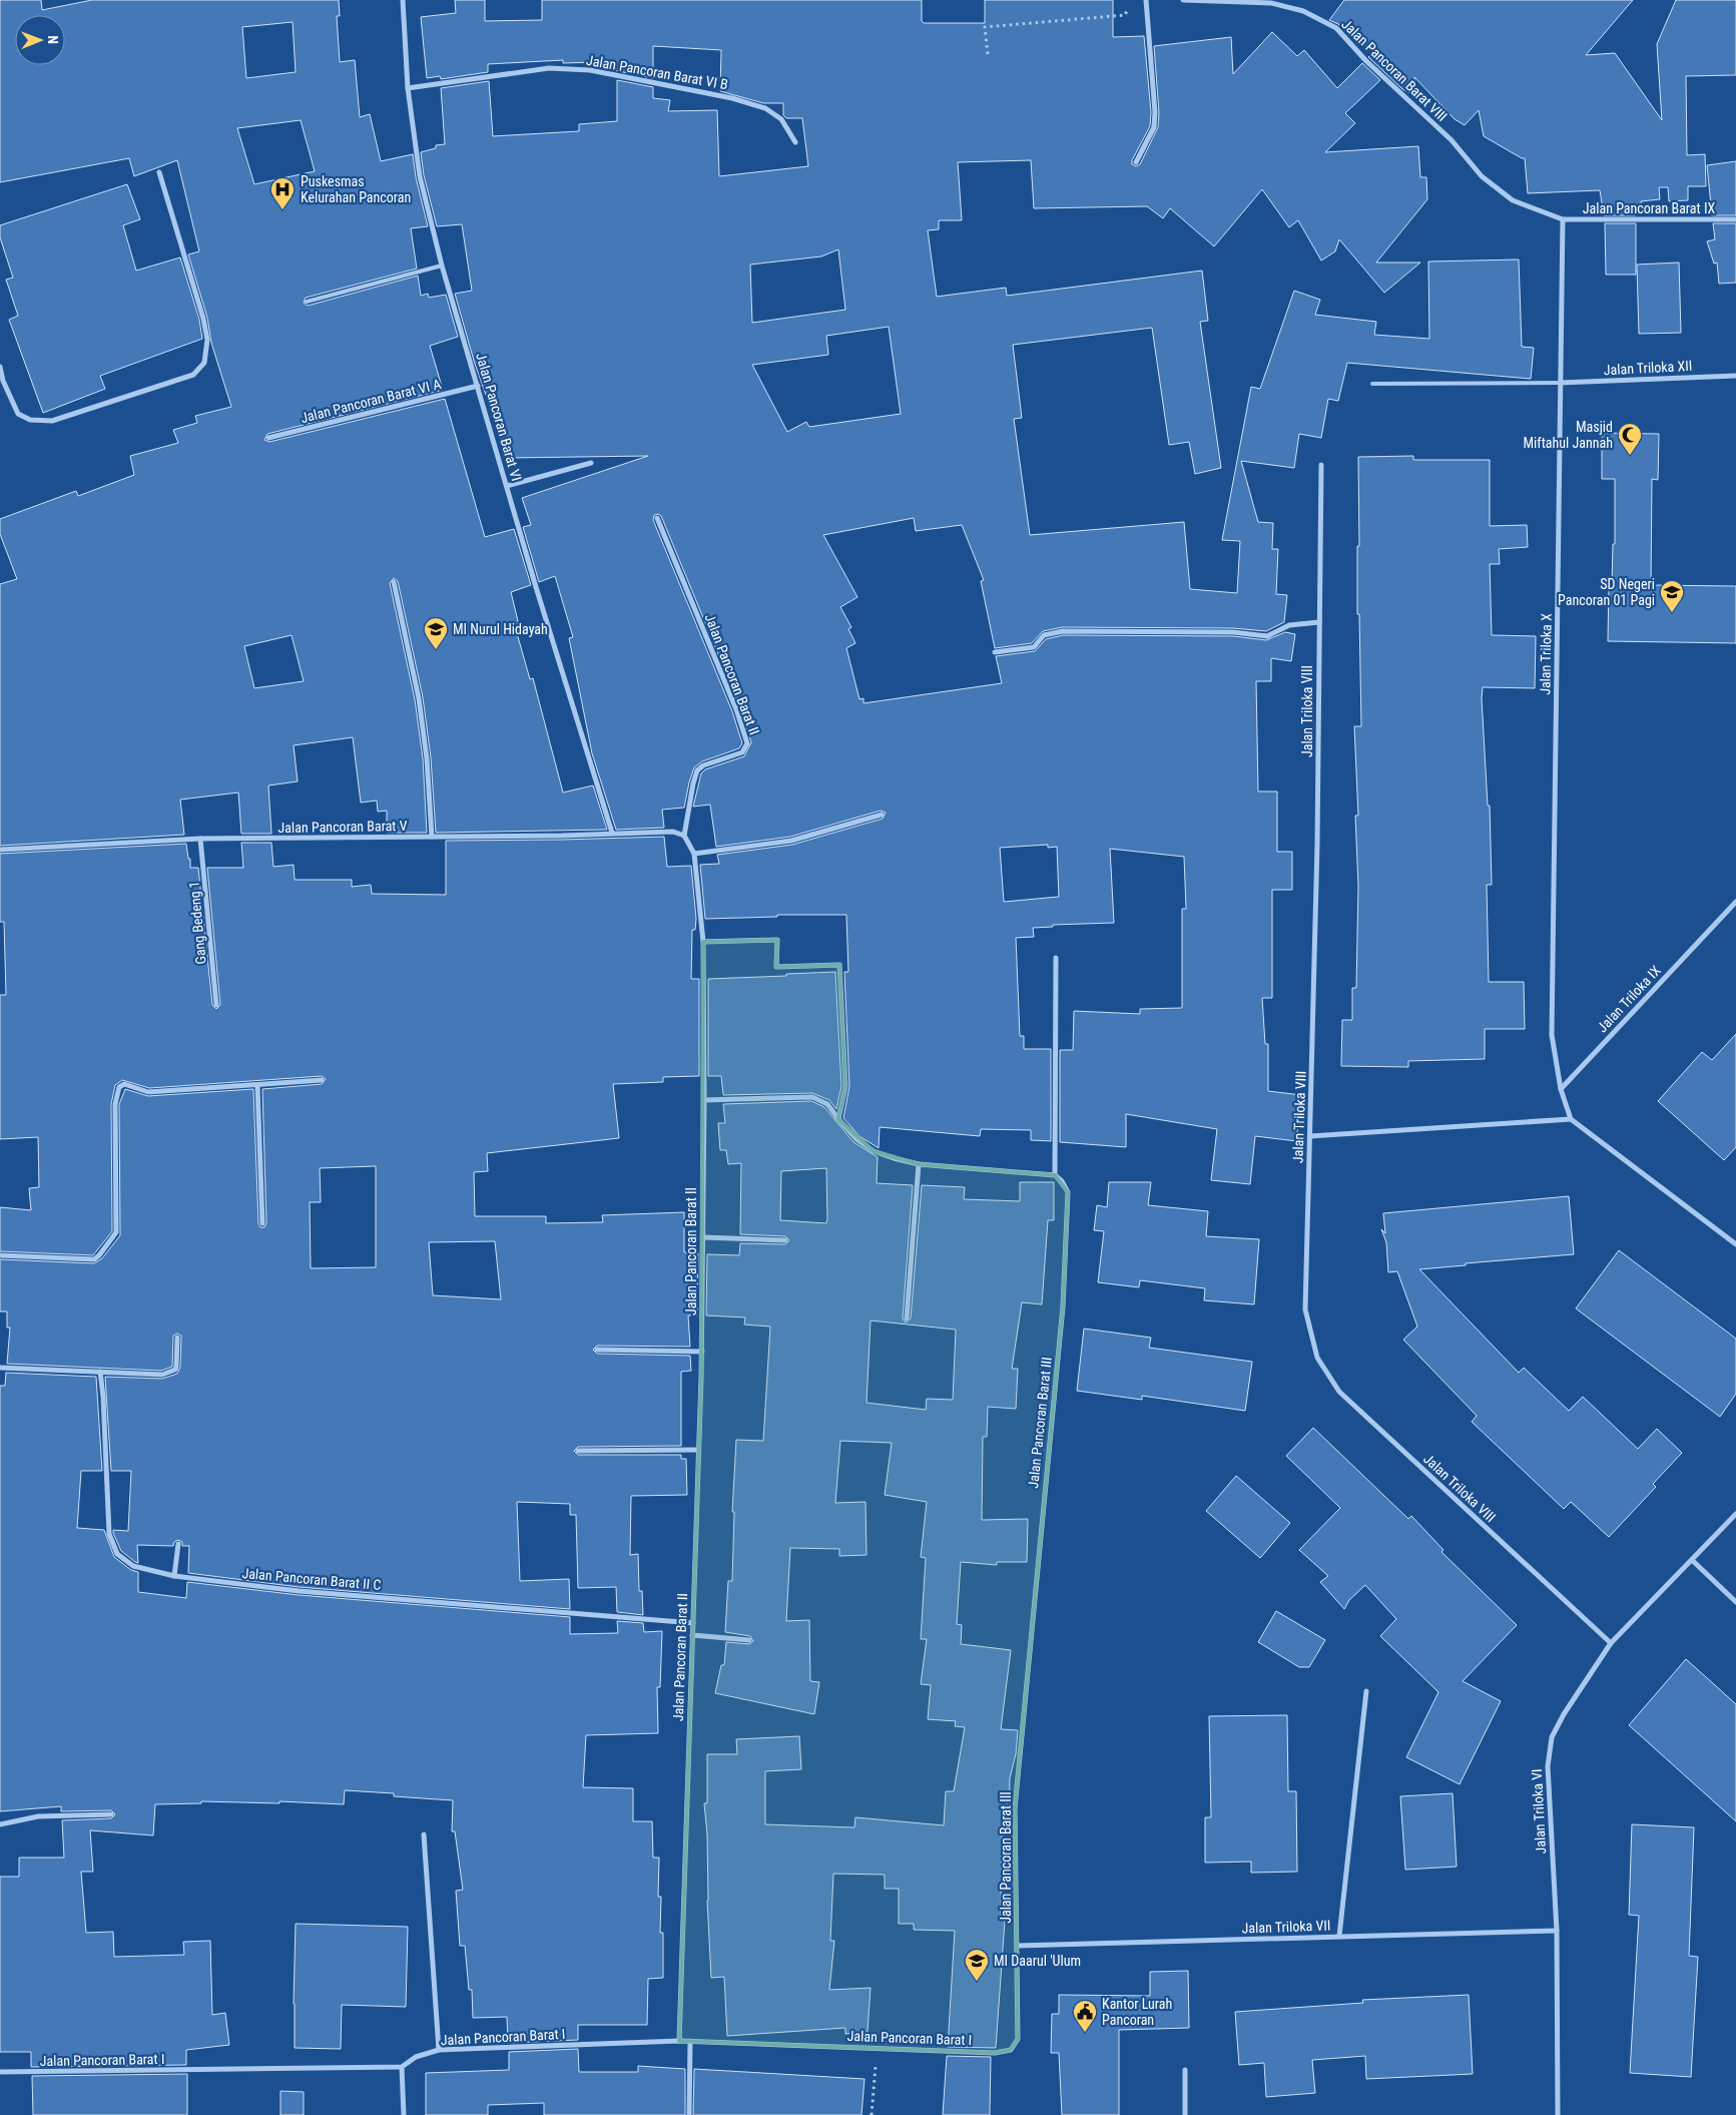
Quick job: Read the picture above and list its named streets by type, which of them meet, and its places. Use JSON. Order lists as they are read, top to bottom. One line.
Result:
{"streets":{"street":["Jalan Pancoran Barat VIII","Jalan Pancoran Barat VI B","Jalan Pancoran Barat IX","Jalan Triloka XII","Jalan Pancoran Barat VI A","Jalan Pancoran Barat VI","Jalan Triloka X","Jalan Pancoran Barat II","Jalan Triloka VIII","Jalan Pancoran Barat V","Gang Bedeng 1","Jalan Triloka IX","Jalan Pancoran Barat III","Jalan Pancoran Barat II C","Jalan Triloka VI","Jalan Triloka VII","Jalan Pancoran Barat I"]},"crossings":[["Jalan Pancoran Barat VIII","Jalan Pancoran Barat IX"],["Jalan Pancoran Barat VIII","Jalan Triloka X"],["Jalan Pancoran Barat VI B","Jalan Pancoran Barat VI"],["Jalan Pancoran Barat IX","Jalan Triloka X"],["Jalan Triloka XII","Jalan Triloka X"],["Jalan Pancoran Barat VI A","Jalan Pancoran Barat VI"],["Jalan Pancoran Barat VI","Jalan Pancoran Barat V"],["Jalan Triloka X","Jalan Triloka IX"],["Jalan Pancoran Barat II","Jalan Pancoran Barat V"],["Jalan Pancoran Barat II","Jalan Pancoran Barat II C"],["Jalan Pancoran Barat II","Jalan Pancoran Barat I"],["Jalan Triloka VIII","Jalan Triloka VI"],["Jalan Pancoran Barat V","Gang Bedeng 1"],["Jalan Pancoran Barat III","Jalan Triloka VII"],["Jalan Pancoran Barat III","Jalan Pancoran Barat I"],["Jalan Triloka VI","Jalan Triloka VII"]],"places":{"hospital":["Puskesmas Kelurahan Pancoran"],"mosque":["Masjid Miftahul Jannah"],"school or university":["SD Negeri Pancoran 01 Pagi","MI Nurul Hidayah","MI Daarul 'Ulum"],"public building":["Kantor Lurah Pancoran"]},"north":"right"}
